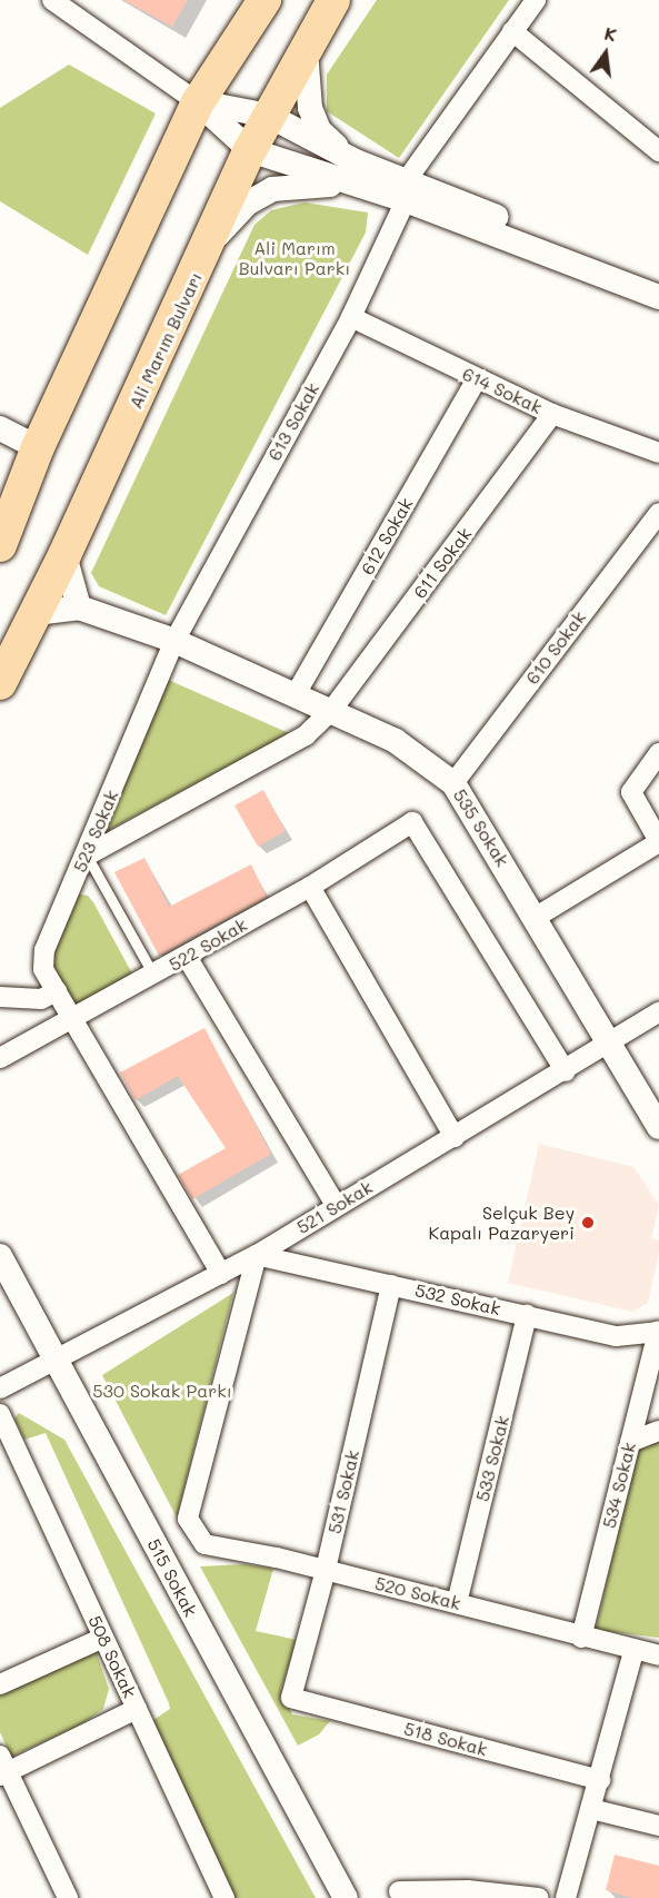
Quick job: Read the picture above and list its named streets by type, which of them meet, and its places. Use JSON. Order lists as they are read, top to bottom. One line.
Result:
{"streets":{"main road":["Ali Marım Bulvarı"],"street":["614 Sokak","613 Sokak","612 Sokak","611 Sokak","610 Sokak","535 Sokak","523 Sokak","522 Sokak","521 Sokak","532 Sokak","533 Sokak","534 Sokak","531 Sokak","515 Sokak","520 Sokak","508 Sokak","518 Sokak"]},"crossings":[["614 Sokak","613 Sokak"],["614 Sokak","612 Sokak"],["614 Sokak","611 Sokak"],["613 Sokak","535 Sokak"],["613 Sokak","523 Sokak"],["612 Sokak","535 Sokak"],["611 Sokak","535 Sokak"],["611 Sokak","523 Sokak"],["610 Sokak","535 Sokak"],["535 Sokak","523 Sokak"],["535 Sokak","521 Sokak"],["523 Sokak","522 Sokak"],["523 Sokak","521 Sokak"],["522 Sokak","521 Sokak"],["521 Sokak","532 Sokak"],["521 Sokak","515 Sokak"],["521 Sokak","520 Sokak"],["532 Sokak","533 Sokak"],["532 Sokak","534 Sokak"],["532 Sokak","531 Sokak"],["532 Sokak","520 Sokak"],["533 Sokak","520 Sokak"],["534 Sokak","520 Sokak"],["531 Sokak","520 Sokak"],["531 Sokak","518 Sokak"]],"parks":["Ali Marım Bulvarı Parkı","530 Sokak Parkı"],"places":["Selçuk Bey Kapalı Pazaryeri"],"north":"top"}
